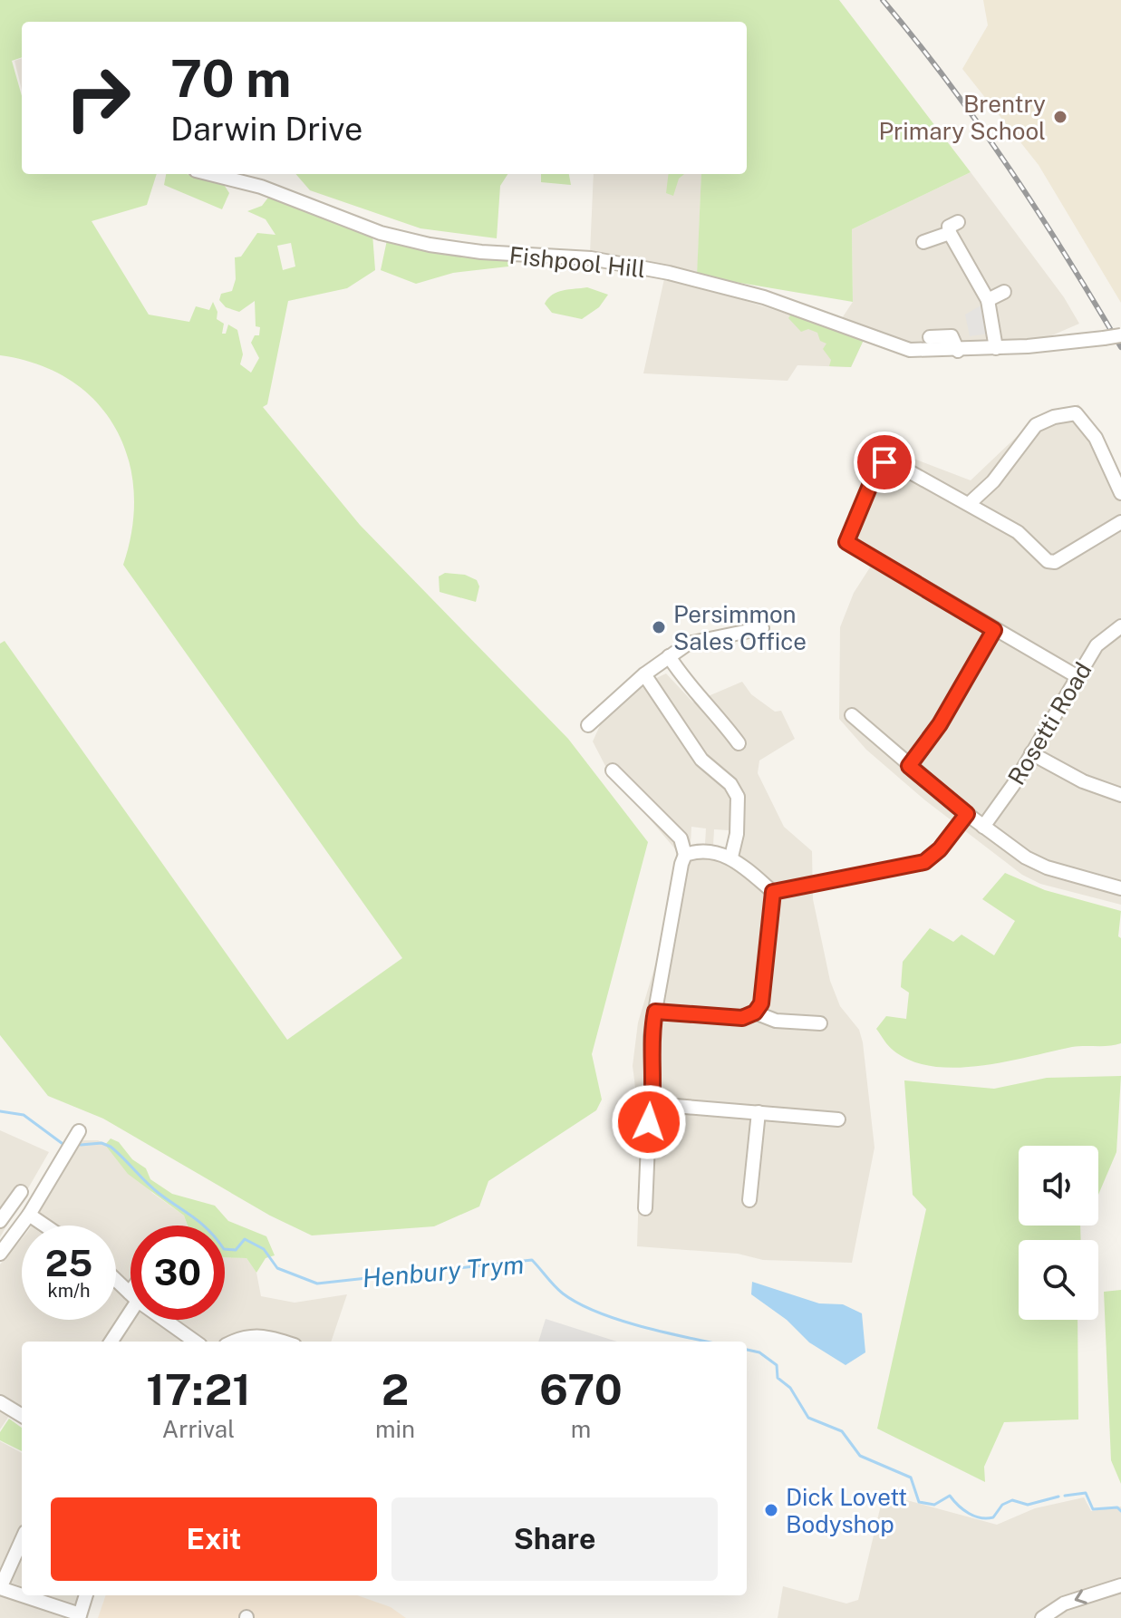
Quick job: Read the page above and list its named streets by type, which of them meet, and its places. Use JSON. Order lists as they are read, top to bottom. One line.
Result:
{"streets":{"street":["Fishpool Hill","Rosetti Road"]},"water":["Henbury Trym"],"places":["Brentry Primary School","Persimmon Sales Office","Dick Lovett Bodyshop"],"page":{"turn":["70 m","Darwin Drive"],"speed":"25 km/h","limit":"30","eta":["17:21","Arrival","2","min","670","m"],"buttons":["Exit","Share"]}}
